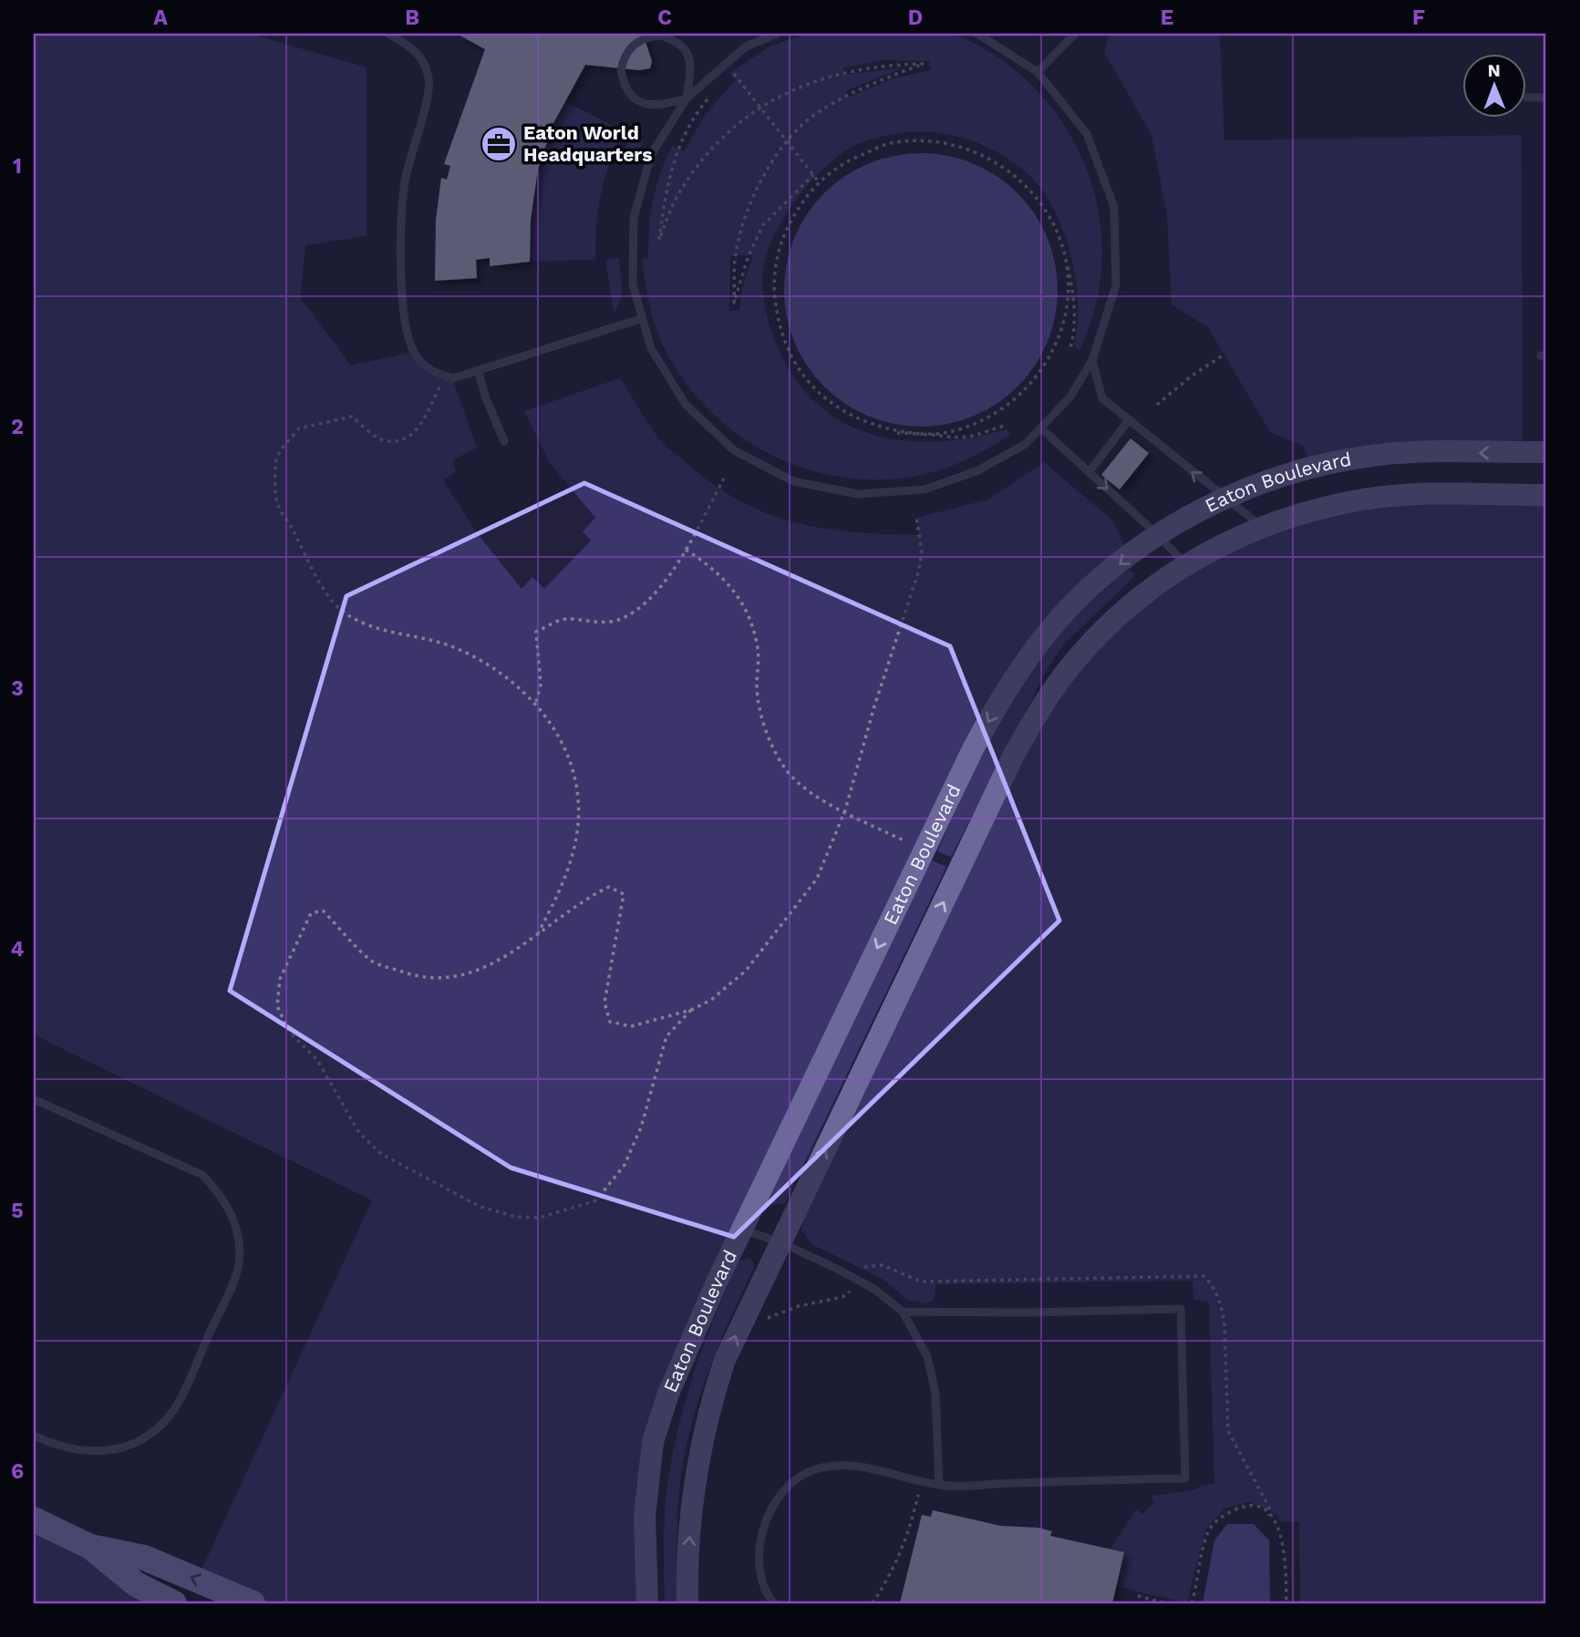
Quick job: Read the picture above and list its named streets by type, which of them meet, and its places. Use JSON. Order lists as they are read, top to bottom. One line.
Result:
{"streets":{"street":["Eaton Boulevard"]},"places":{"office":["Eaton World Headquarters"]},"north":"top","grid":{"columns":["A","B","C","D","E","F"],"rows":["1","2","3","4","5","6"]}}
